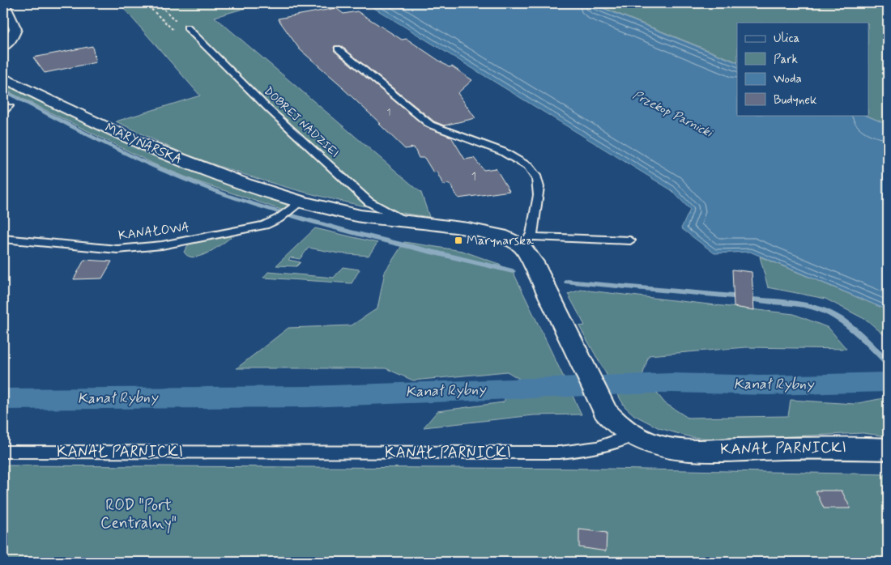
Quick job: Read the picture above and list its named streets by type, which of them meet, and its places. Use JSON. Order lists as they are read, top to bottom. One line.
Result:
{"streets":{"street":["MARYNARSKA","KANAŁ PARNICKI"],"lane":["DOBREJ NADZIEI","KANAŁOWA"]},"crossings":[["DOBREJ NADZIEI","MARYNARSKA"],["MARYNARSKA","KANAŁOWA"]],"water":["Przekop Parnicki","Kanał Rybny"],"parks":["ROD \"Port Centralny\""],"places":{"transit":["Marynarska"]},"house_numbers":["1","1"],"legend":["Ulica","Park","Woda","Budynek"]}
